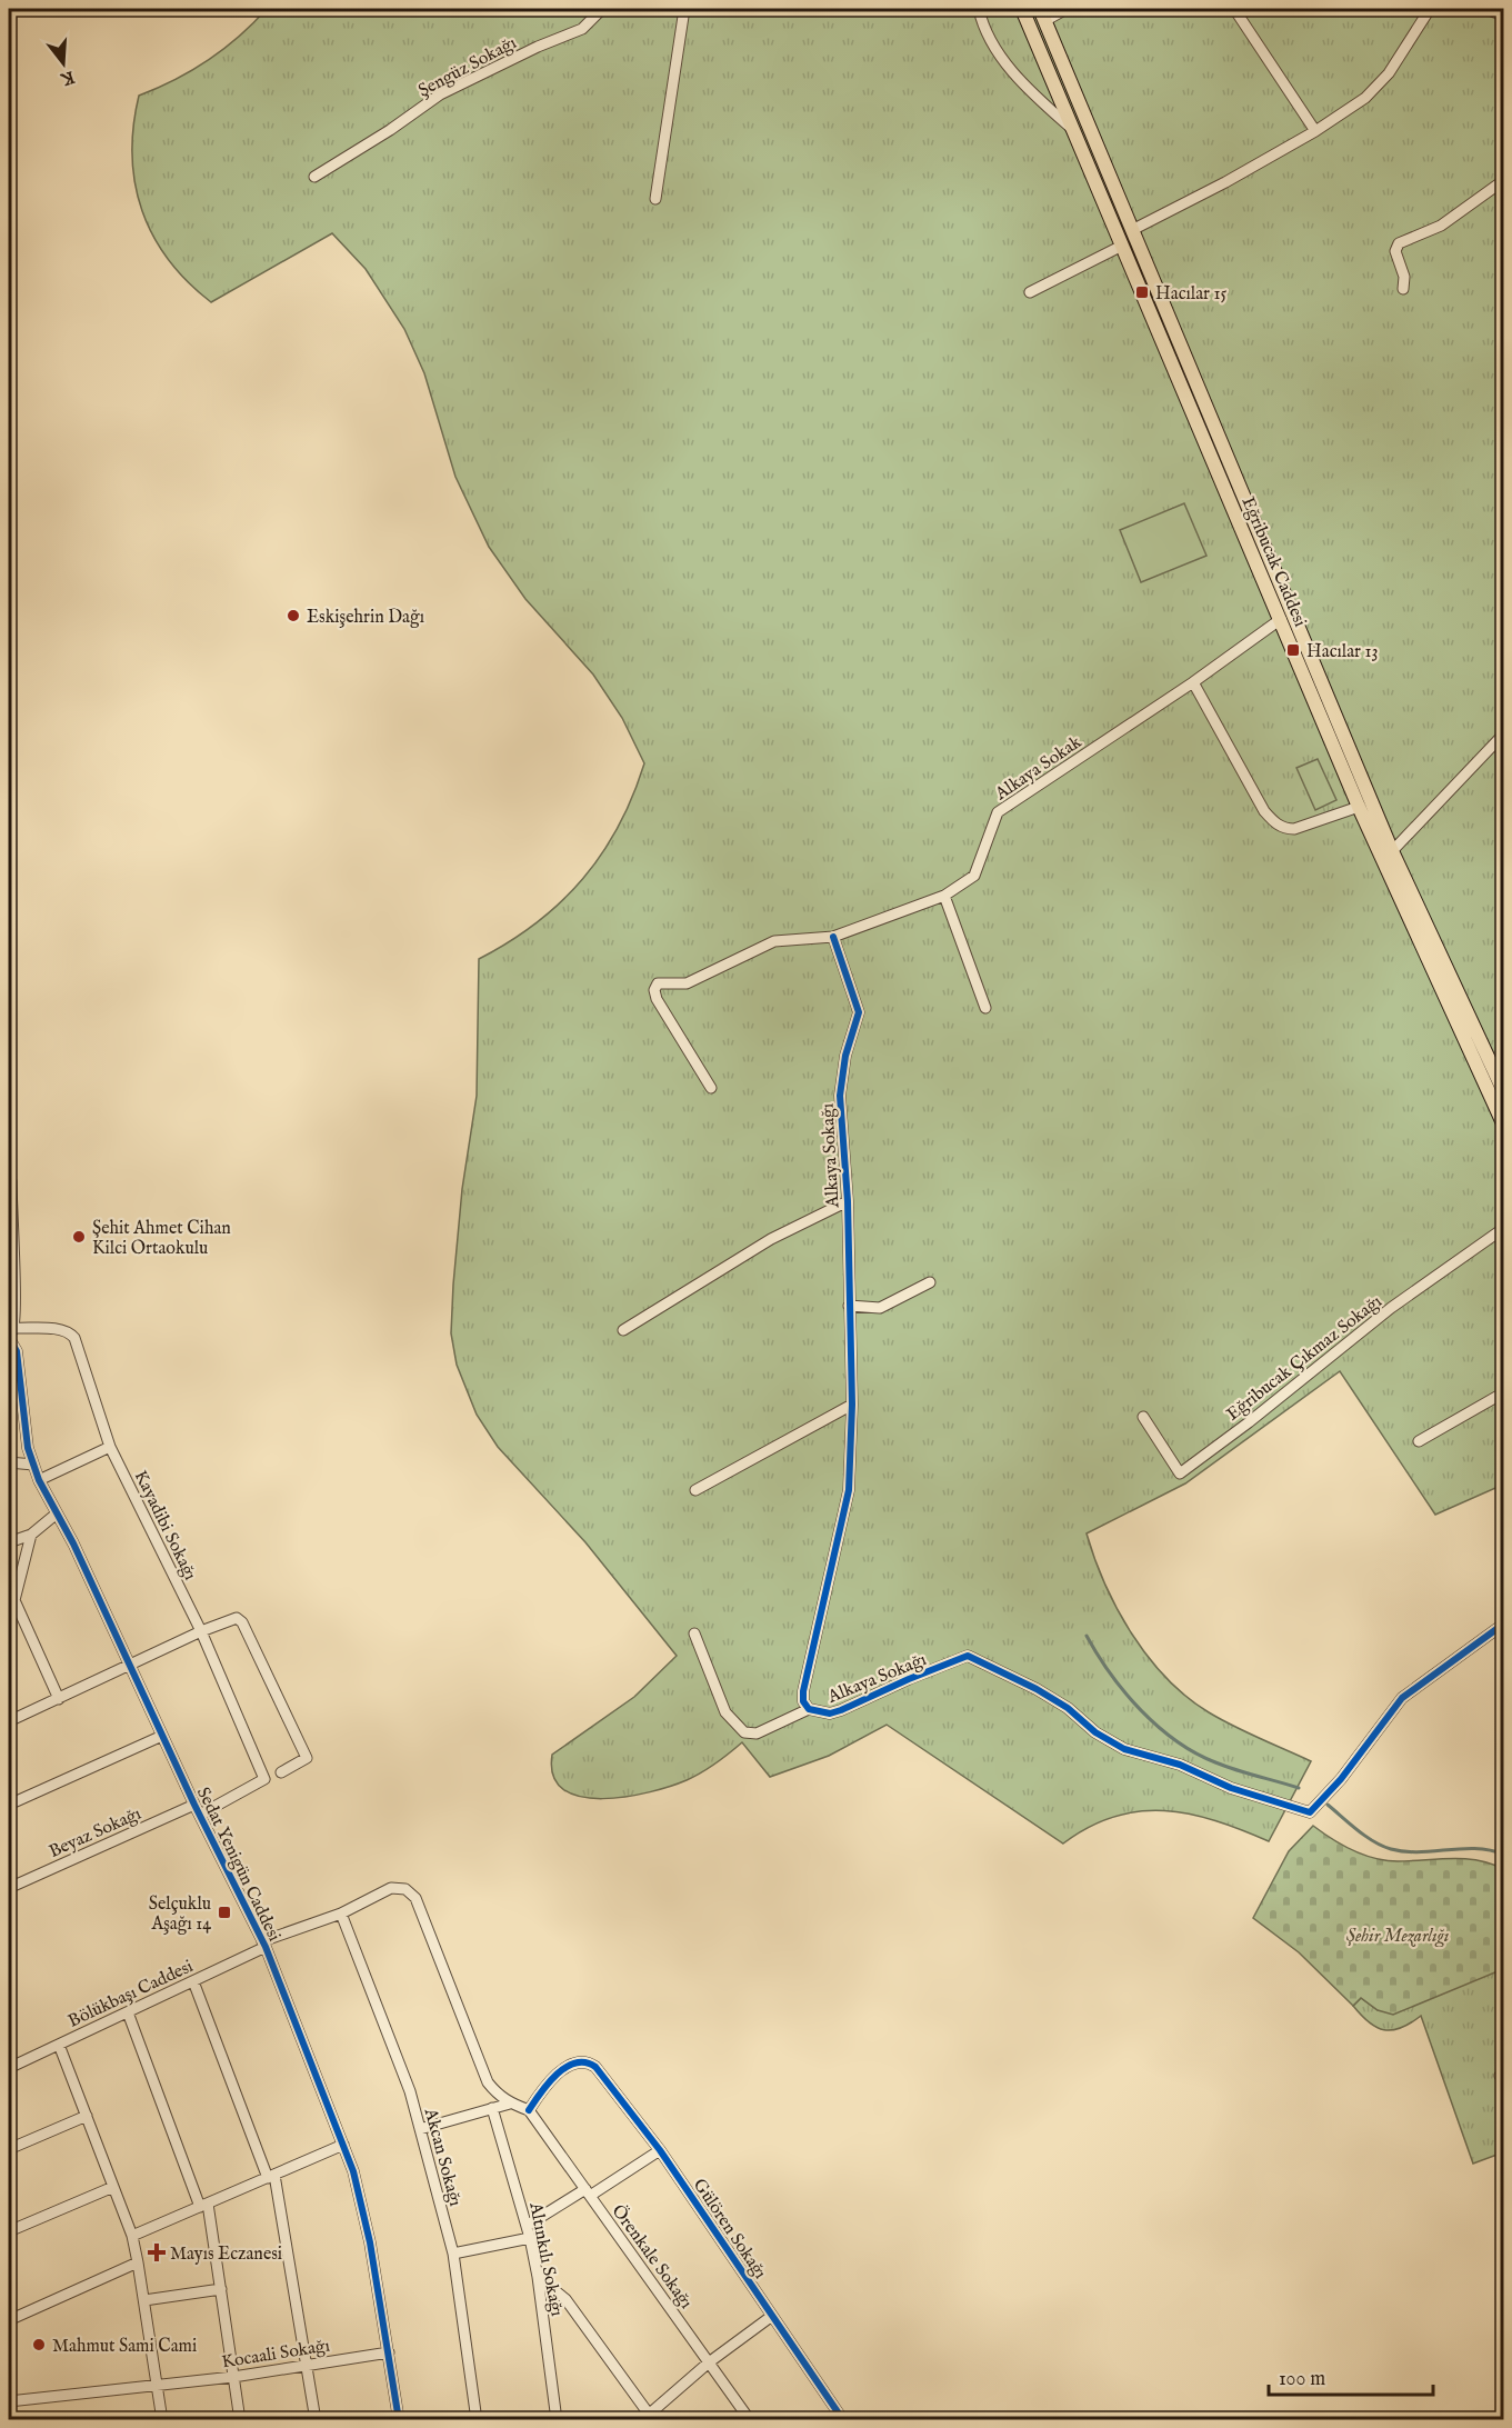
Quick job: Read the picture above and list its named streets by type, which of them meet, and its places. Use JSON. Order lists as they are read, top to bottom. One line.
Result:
{"streets":{"main road":["Eğribucak Caddesi"],"street":["Şengüz Sokağı","Alkaya Sokak","Alkaya Sokağı","Eğribucak Çıkmaz Sokağı","Kayadibi Sokağı","Beyaz Sokağı","Sedat Yenigün Caddesi","Bölükbaşı Caddesi","Akcan Sokağı","Gülören Sokağı","Örenkale Sokağı","Altınkılı Sokağı","Kocaali Sokağı"]},"crossings":[["Eğribucak Caddesi","Alkaya Sokak"],["Alkaya Sokak","Alkaya Sokağı"],["Kayadibi Sokağı","Beyaz Sokağı"],["Kayadibi Sokağı","Sedat Yenigün Caddesi"],["Beyaz Sokağı","Sedat Yenigün Caddesi"],["Sedat Yenigün Caddesi","Bölükbaşı Caddesi"],["Sedat Yenigün Caddesi","Kocaali Sokağı"],["Bölükbaşı Caddesi","Akcan Sokağı"],["Gülören Sokağı","Örenkale Sokağı"]],"parks":["Şehir Mezarlığı"],"places":{"transit":["Hacılar 15","Hacılar 13","Selçuklu Aşağı 14"],"other":["Eskişehrin Dağı","Şehit Ahmet Cihan Kilci Ortaokulu","Mahmut Sami Cami"],"health":["Mayıs Eczanesi"]},"scale_bar":"100 m","north":"bottom"}
